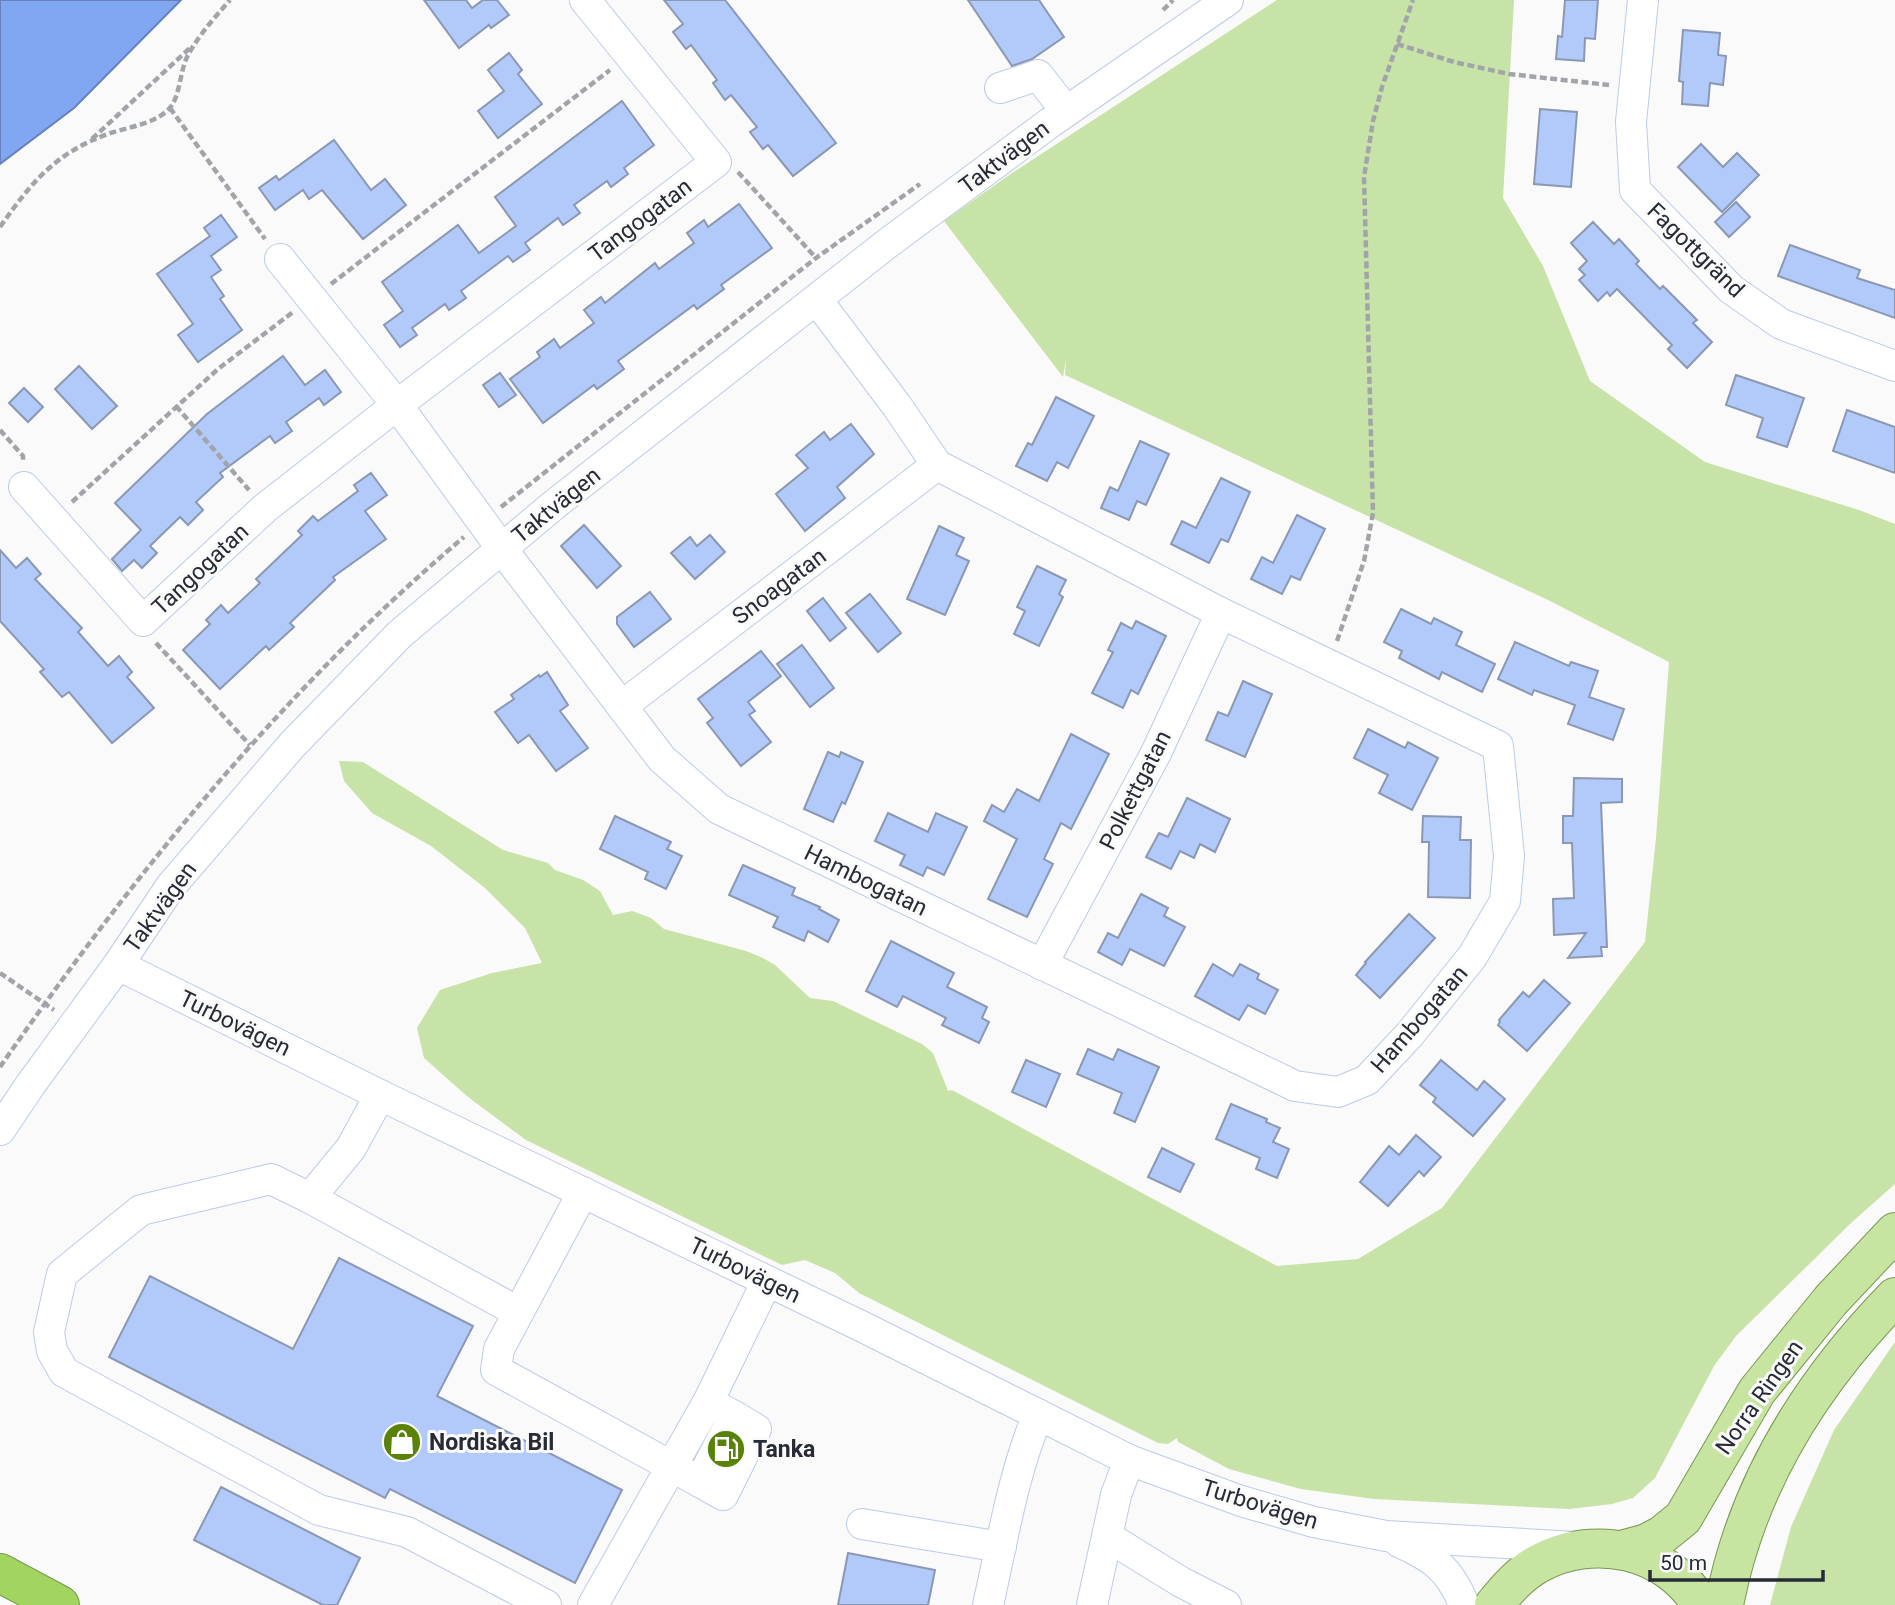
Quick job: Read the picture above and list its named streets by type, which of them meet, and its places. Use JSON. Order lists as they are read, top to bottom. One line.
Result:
{"streets":{"main road":["Norra Ringen"],"street":["Taktvägen","Tangogatan","Fagottgränd","Snoagatan","Polkettgatan","Hambogatan","Turbovägen"]},"crossings":[["Taktvägen","Hambogatan"],["Taktvägen","Turbovägen"],["Snoagatan","Hambogatan"],["Polkettgatan","Hambogatan"],["Turbovägen","Norra Ringen"]],"places":{"shop":["Nordiska Bil"],"fuel station":["Tanka"]},"scale_bar":"50 m"}
